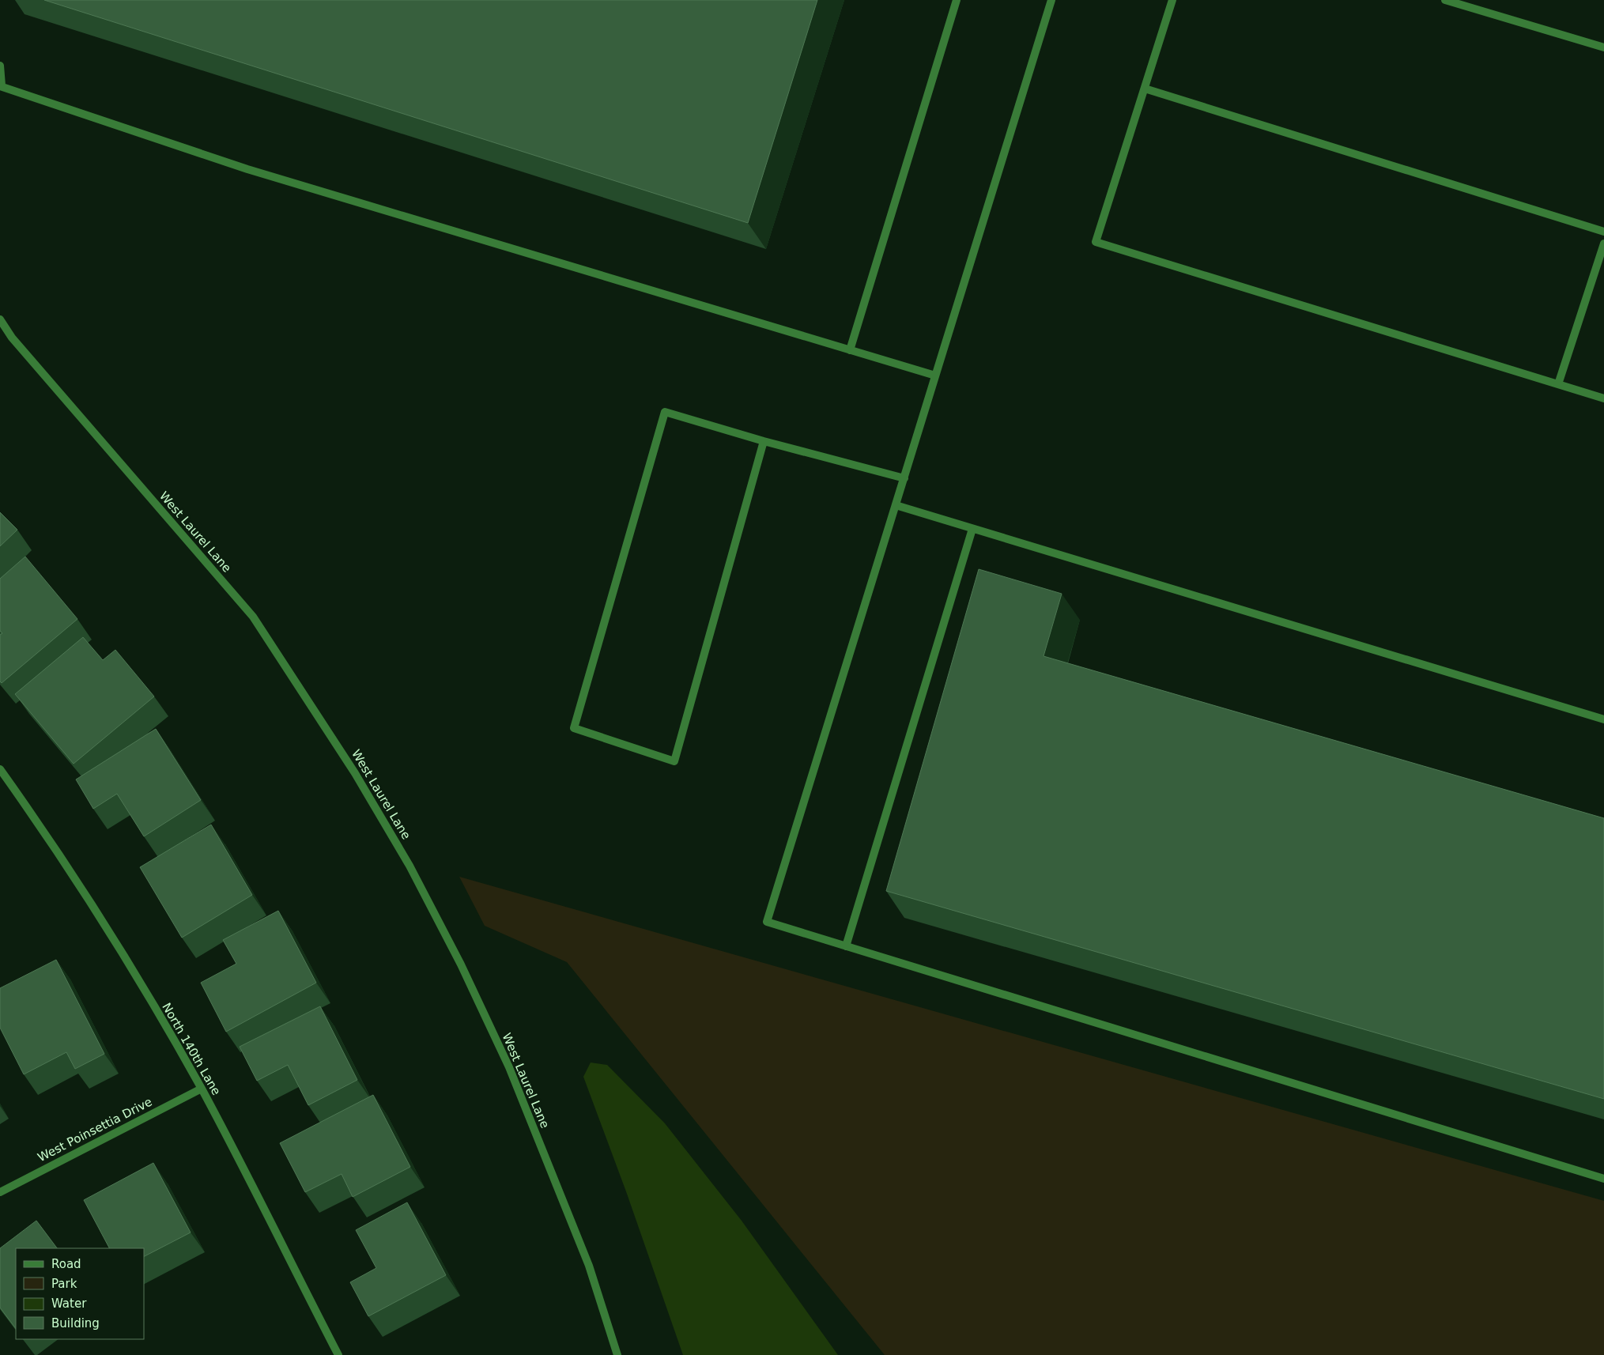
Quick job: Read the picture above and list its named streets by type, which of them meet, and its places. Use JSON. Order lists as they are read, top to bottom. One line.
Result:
{"streets":{"street":["West Laurel Lane","North 140th Lane","West Poinsettia Drive"]},"crossings":[["North 140th Lane","West Poinsettia Drive"]],"legend":["Road","Park","Water","Building"]}
